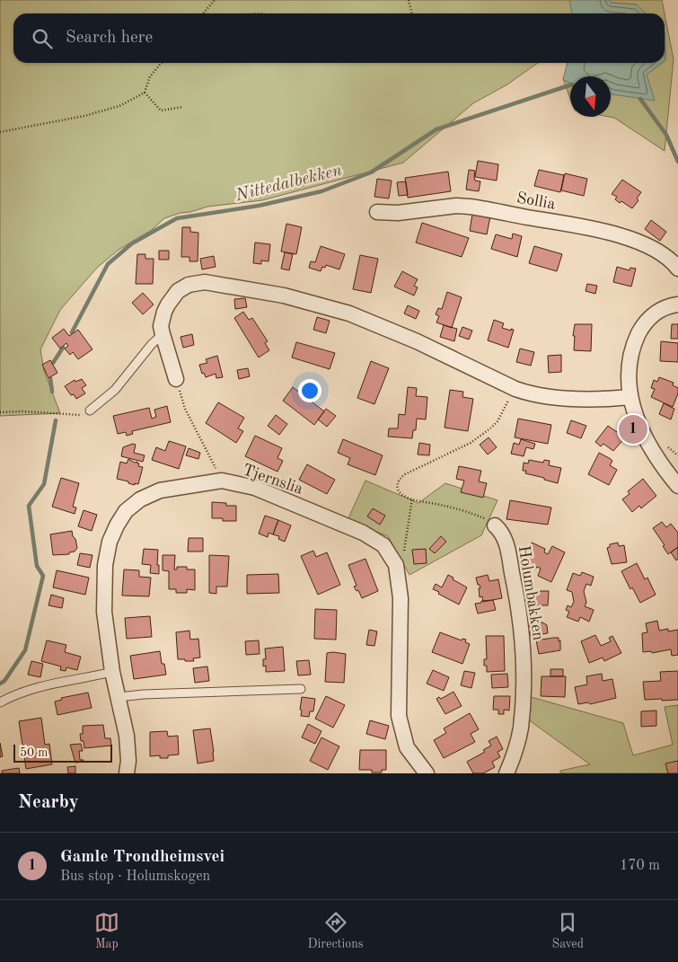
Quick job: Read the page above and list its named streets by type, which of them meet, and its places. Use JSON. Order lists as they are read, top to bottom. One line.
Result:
{"streets":{"street":["Sollia","Tjernslia","Holumbakken"]},"water":["Nittedalbekken"],"scale_bar":"50 m","north":"bottom","page":{"search":"Search here","pins":"1","scale":"50 m","heading":"Nearby","list":[{"mark":"1","name":"Gamle Trondheimsvei","note":"Bus stop · Holumskogen","value":"170 m"}],"nav":["Map","Directions","Saved"]}}
